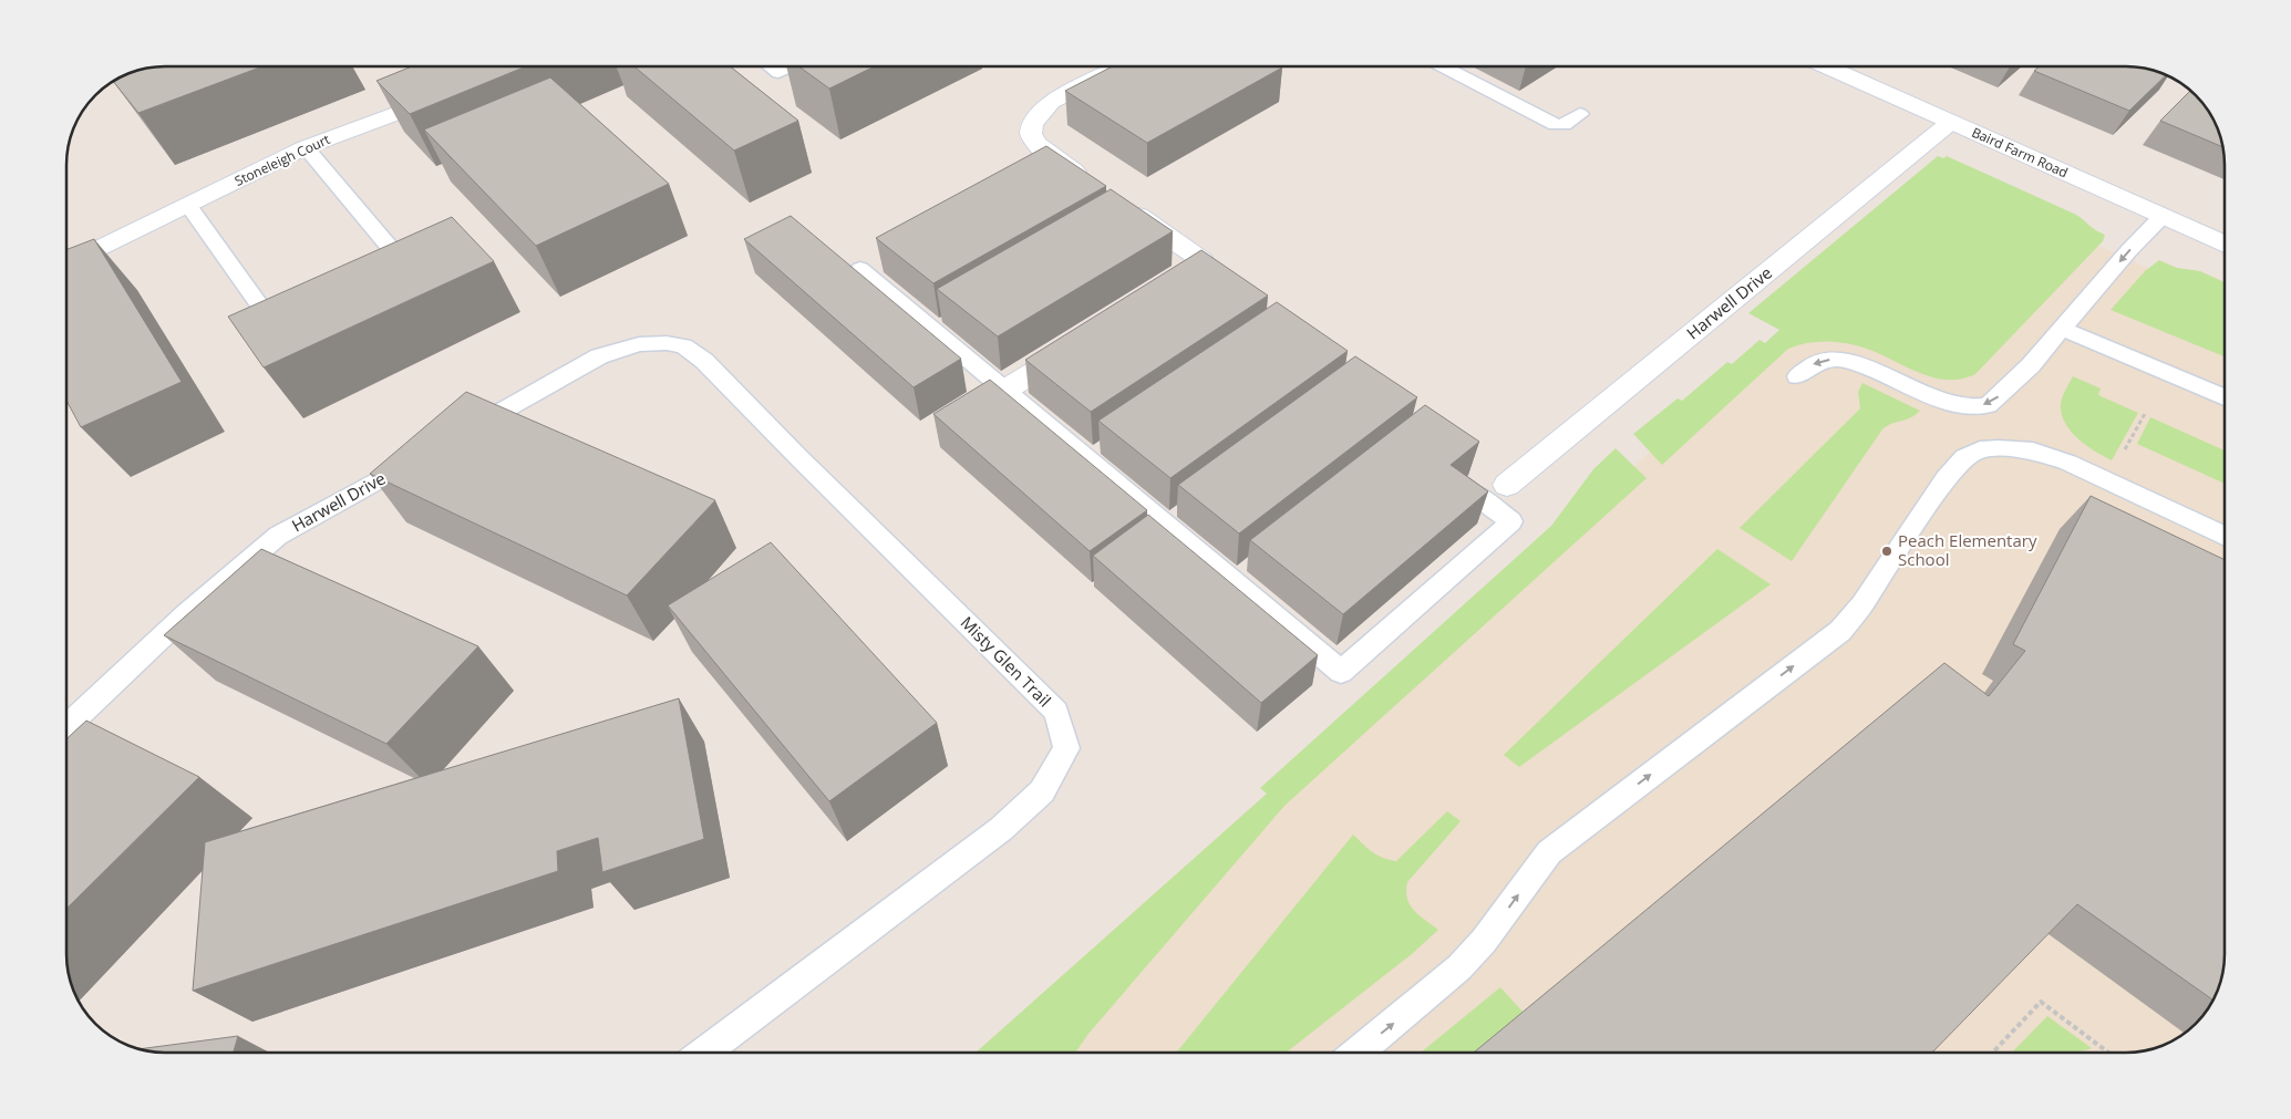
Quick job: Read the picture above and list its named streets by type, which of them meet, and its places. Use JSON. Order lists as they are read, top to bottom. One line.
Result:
{"streets":{"street":["Baird Farm Road","Stoneleigh Court","Harwell Drive"],"lane":["Misty Glen Trail"]},"crossings":[["Baird Farm Road","Harwell Drive"]],"places":["Peach Elementary School"]}
